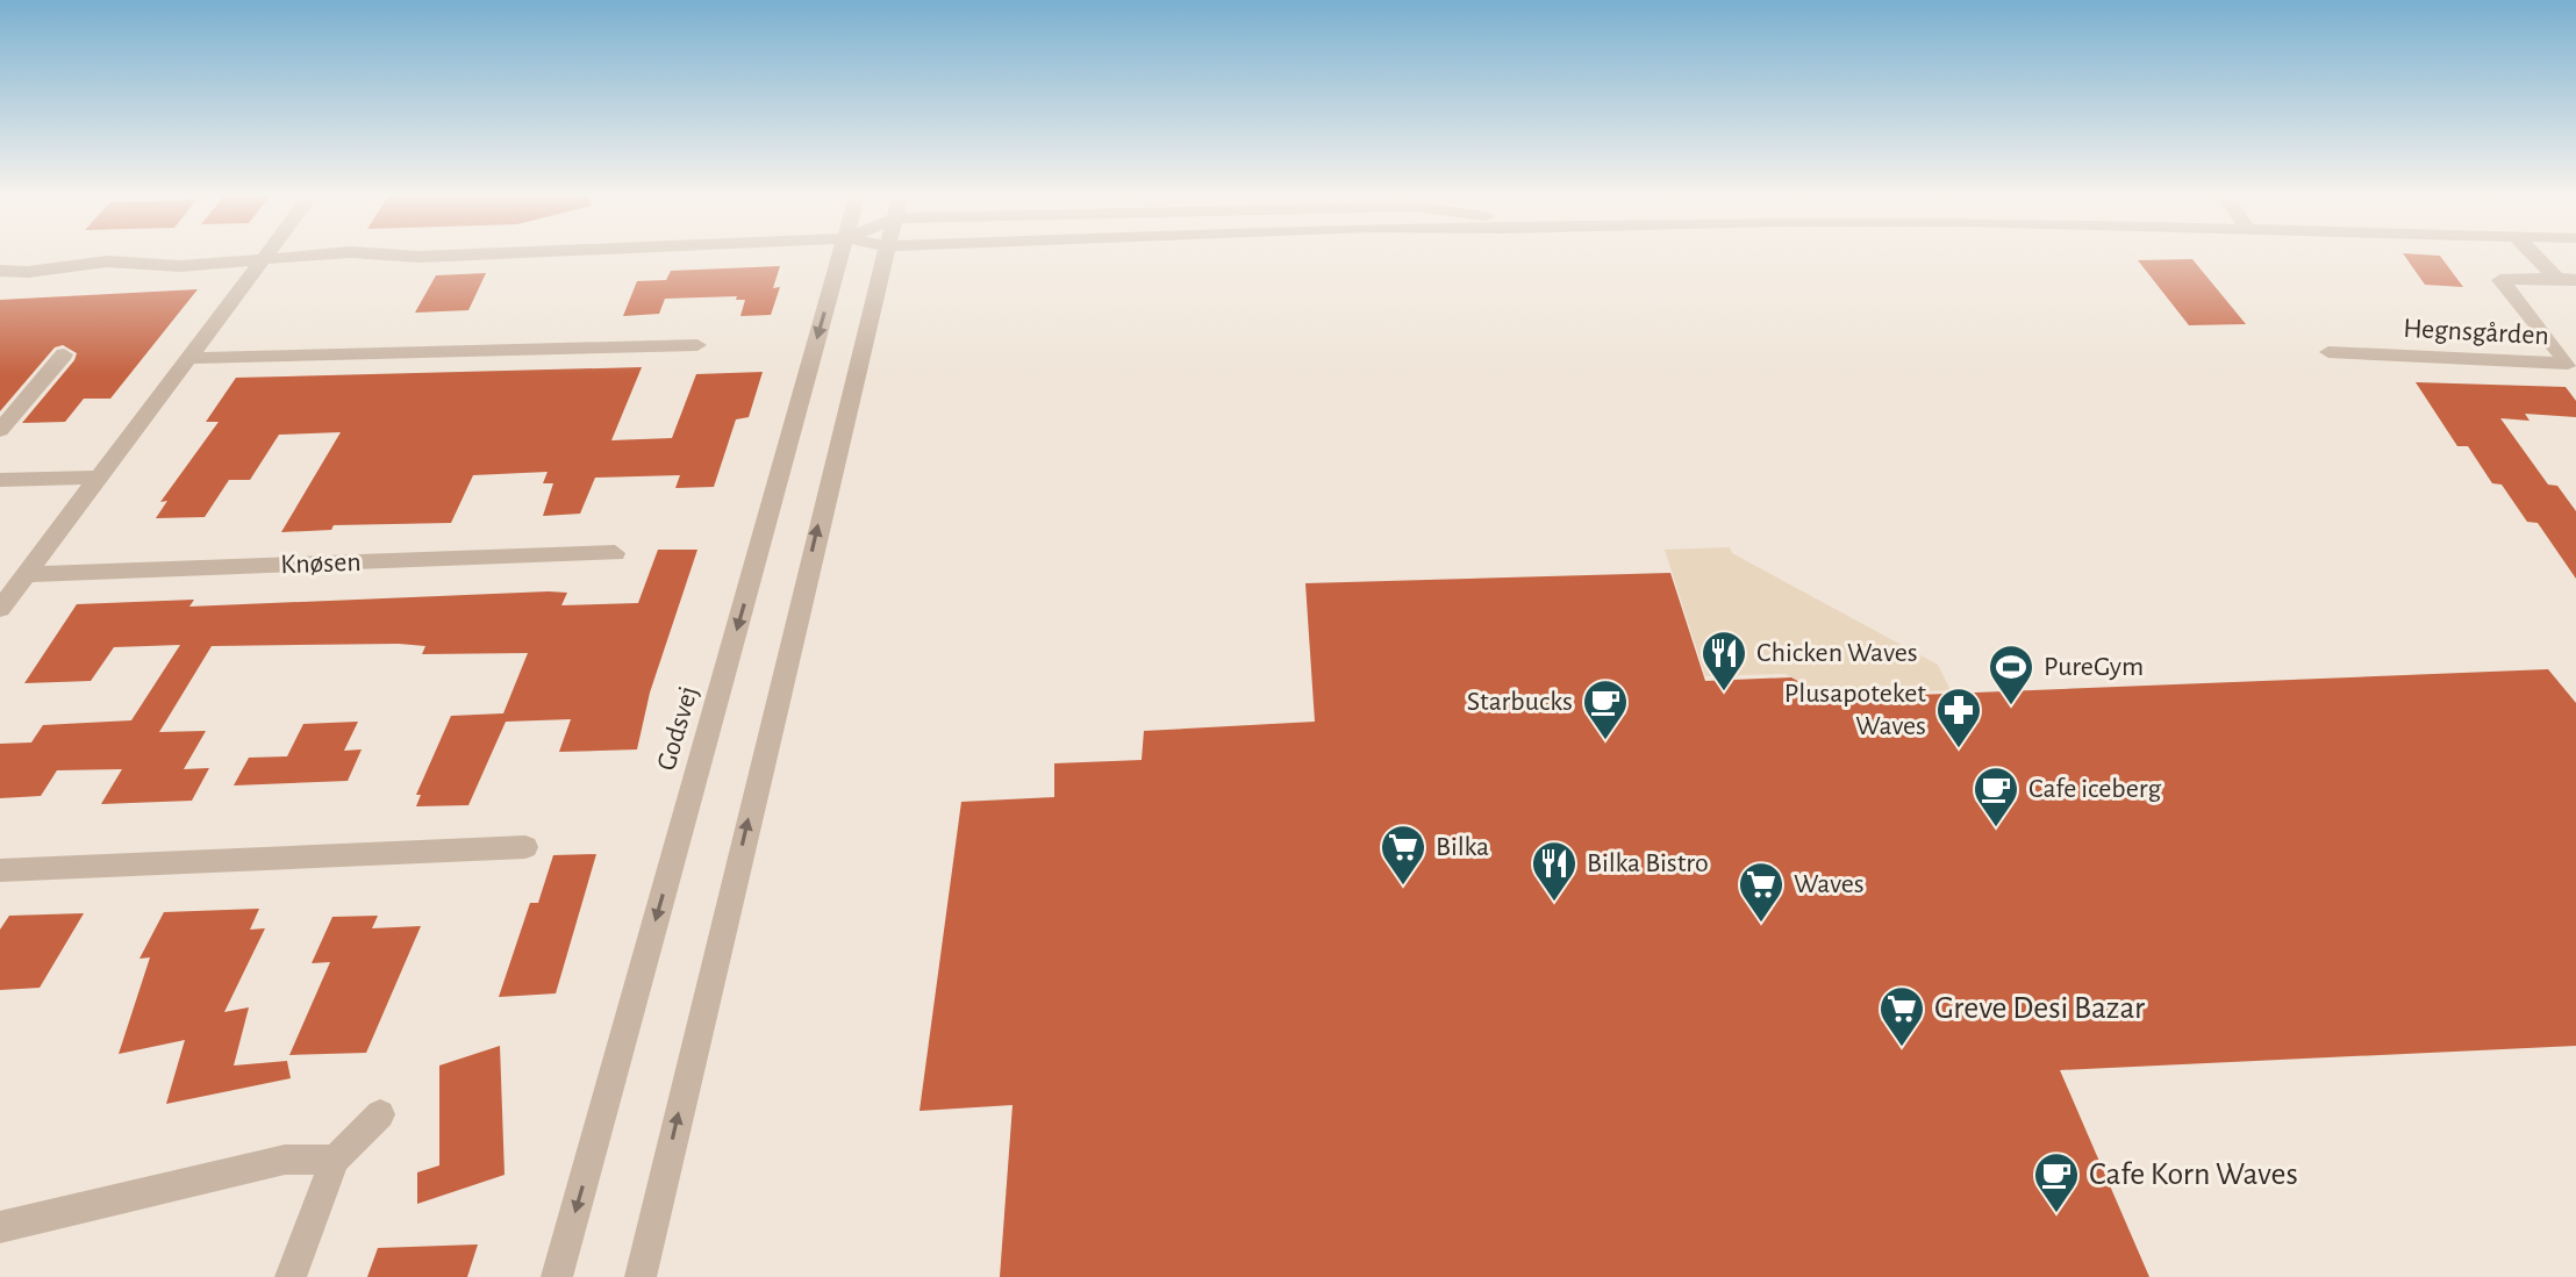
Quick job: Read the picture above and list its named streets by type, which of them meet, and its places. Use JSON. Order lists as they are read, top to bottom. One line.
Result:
{"streets":{"street":["Hegnsgården","Knøsen","Godsvej"]},"places":{"restaurant":["Chicken Waves","Bilka Bistro"],"sports":["PureGym"],"cafe":["Starbucks","Cafe iceberg","Cafe Korn Waves"],"pharmacy":["Plusapoteket Waves"],"supermarket":["Bilka","Waves","Greve Desi Bazar"]}}
